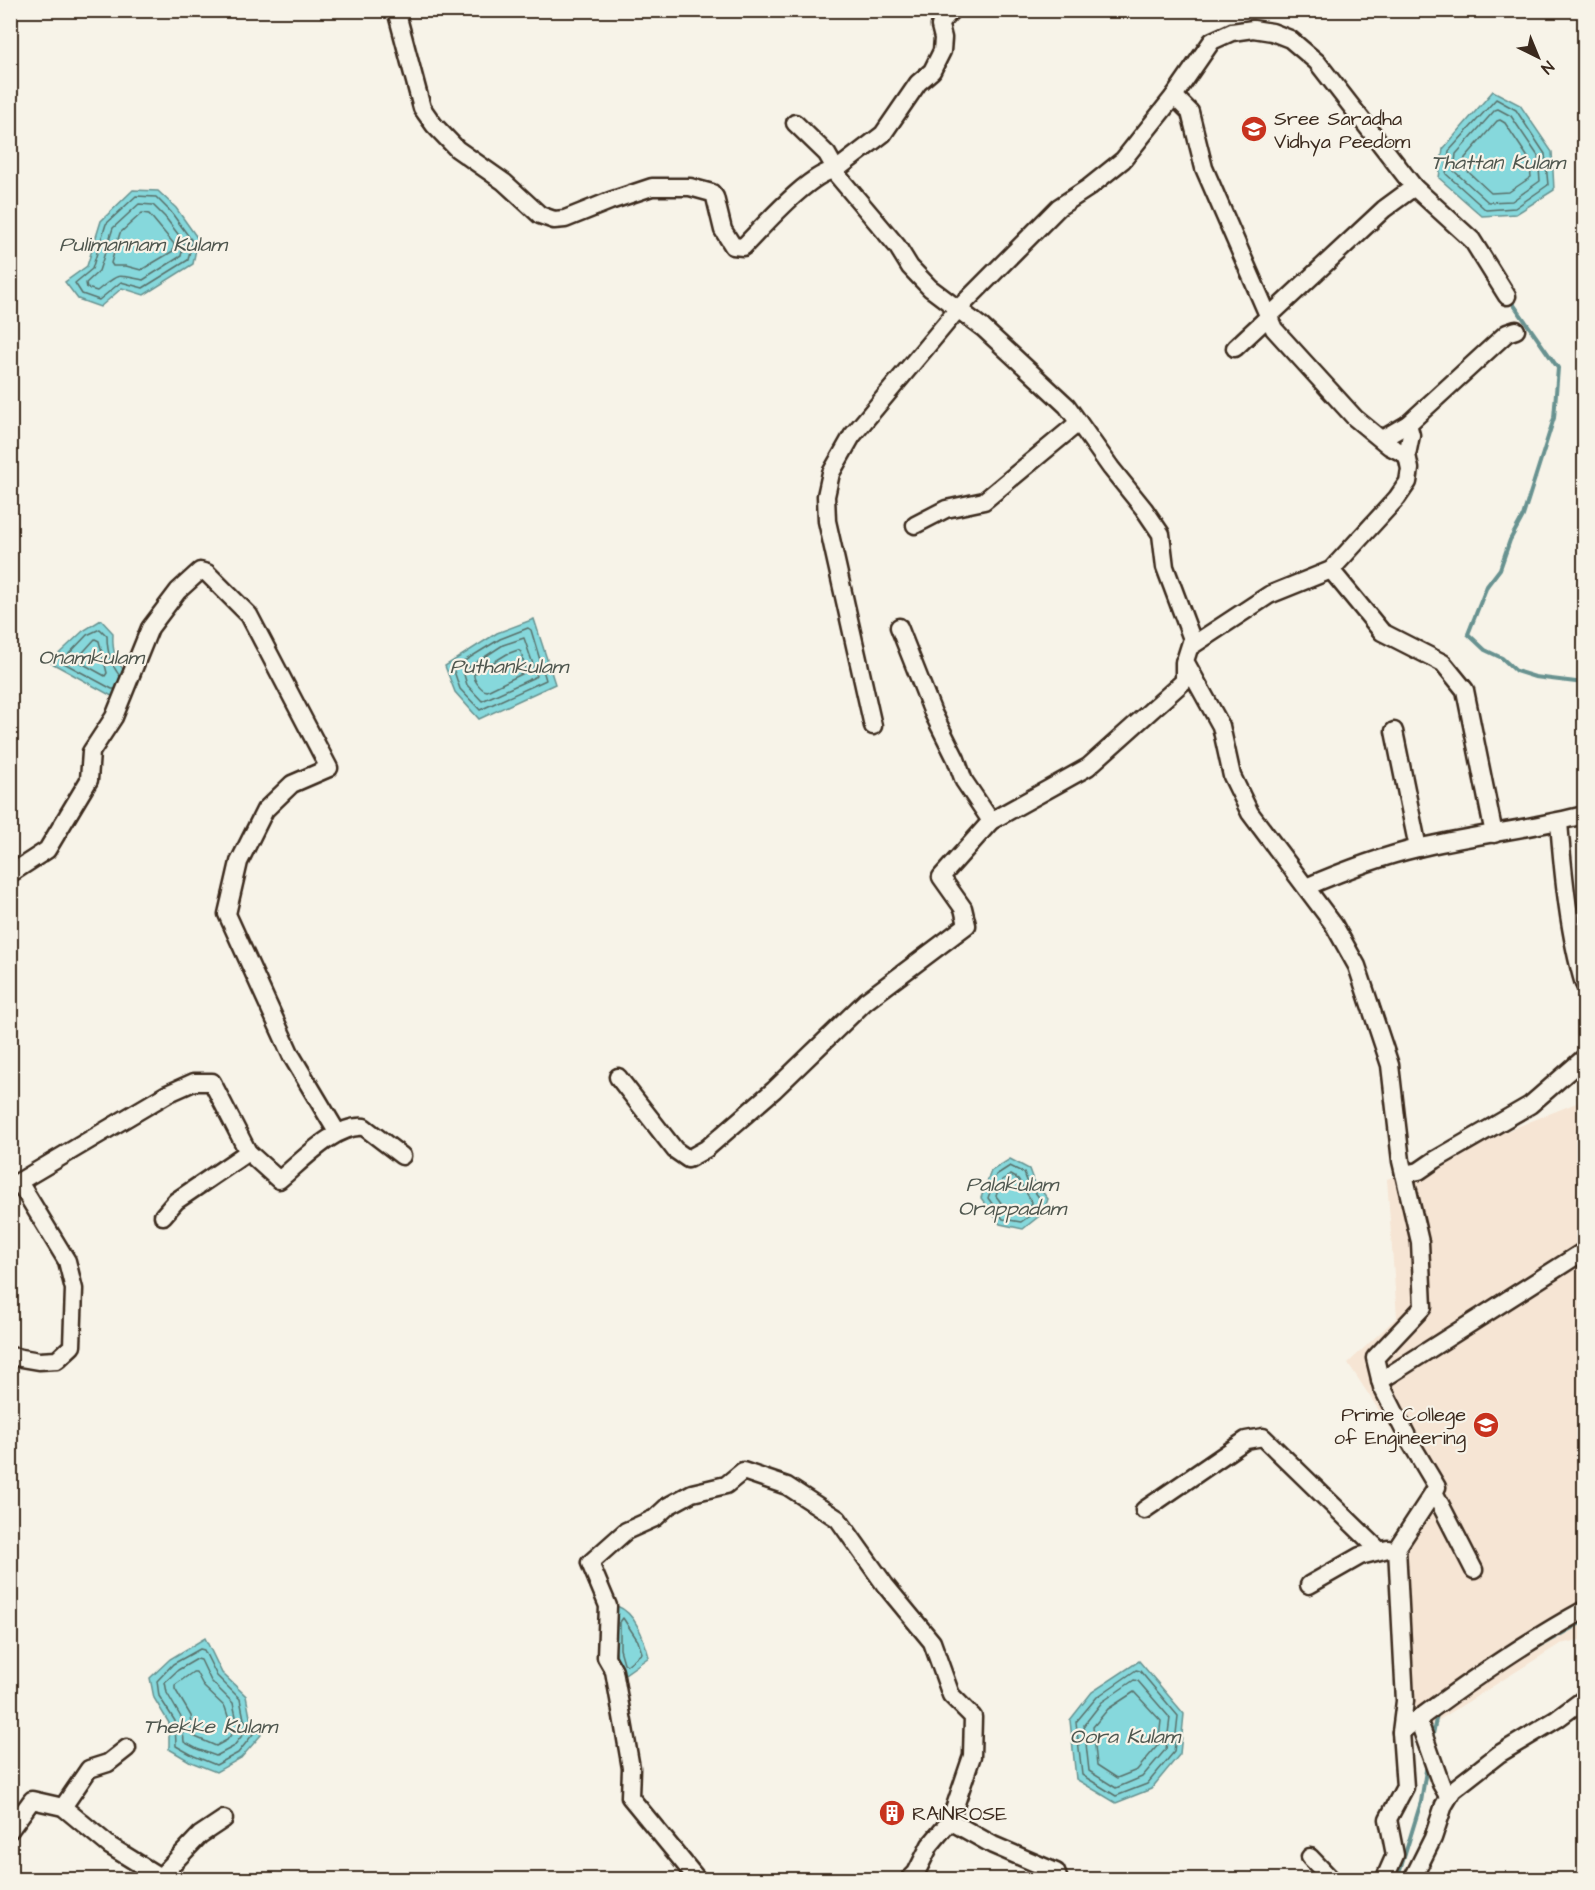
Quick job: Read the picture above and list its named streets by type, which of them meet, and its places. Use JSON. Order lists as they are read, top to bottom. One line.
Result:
{"water":["Thattan Kulam","Pulimannam Kulam","Onamkulam","Puthankulam","Palakulam Orappadam","Thekke Kulam","Oora Kulam"],"places":{"school or university":["Sree Saradha Vidhya Peedom","Prime College of Engineering"],"building":["RAINROSE"]},"north":"bottom right"}
